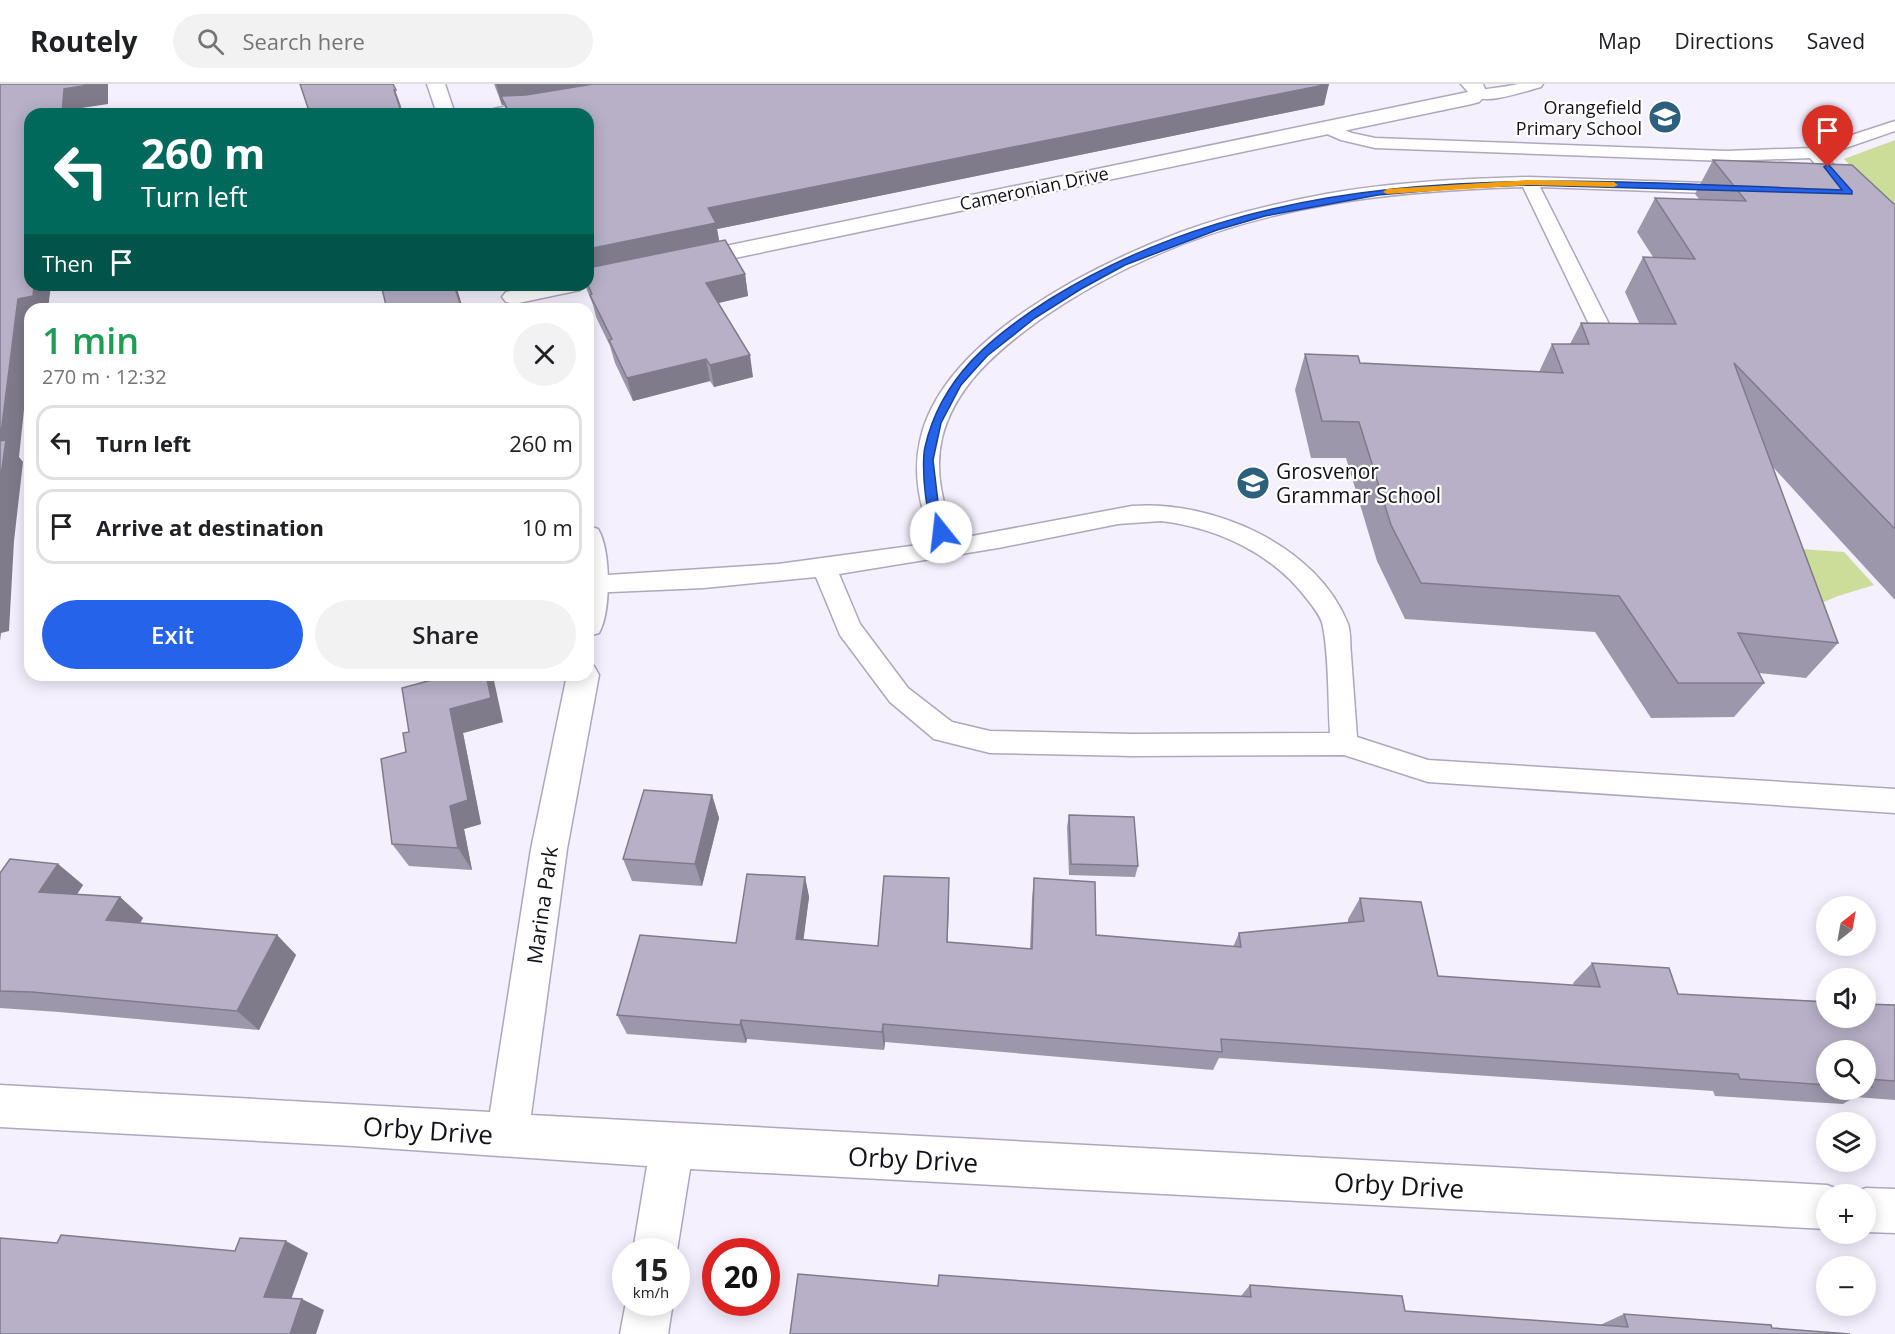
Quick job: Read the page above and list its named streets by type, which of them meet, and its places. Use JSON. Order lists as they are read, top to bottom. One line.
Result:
{"streets":{"street":["Cameronian Drive","Marina Park","Orby Drive"]},"crossings":[["Marina Park","Orby Drive"]],"places":{"school or university":["Orangefield Primary School","Grosvenor Grammar School"]},"north":"top right","page":{"header":"Routely","search":"Search here","nav":["Map","Directions","Saved"],"turn":["260 m","Turn left"],"then":"Then","heading":["1 min","270 m · 12:32"],"list":[{"name":"Turn left","value":"260 m"},{"name":"Arrive at destination","value":"10 m"}],"buttons":["Exit","Share"],"map_buttons":["+","−"],"speed":"15 km/h","limit":"20"}}
